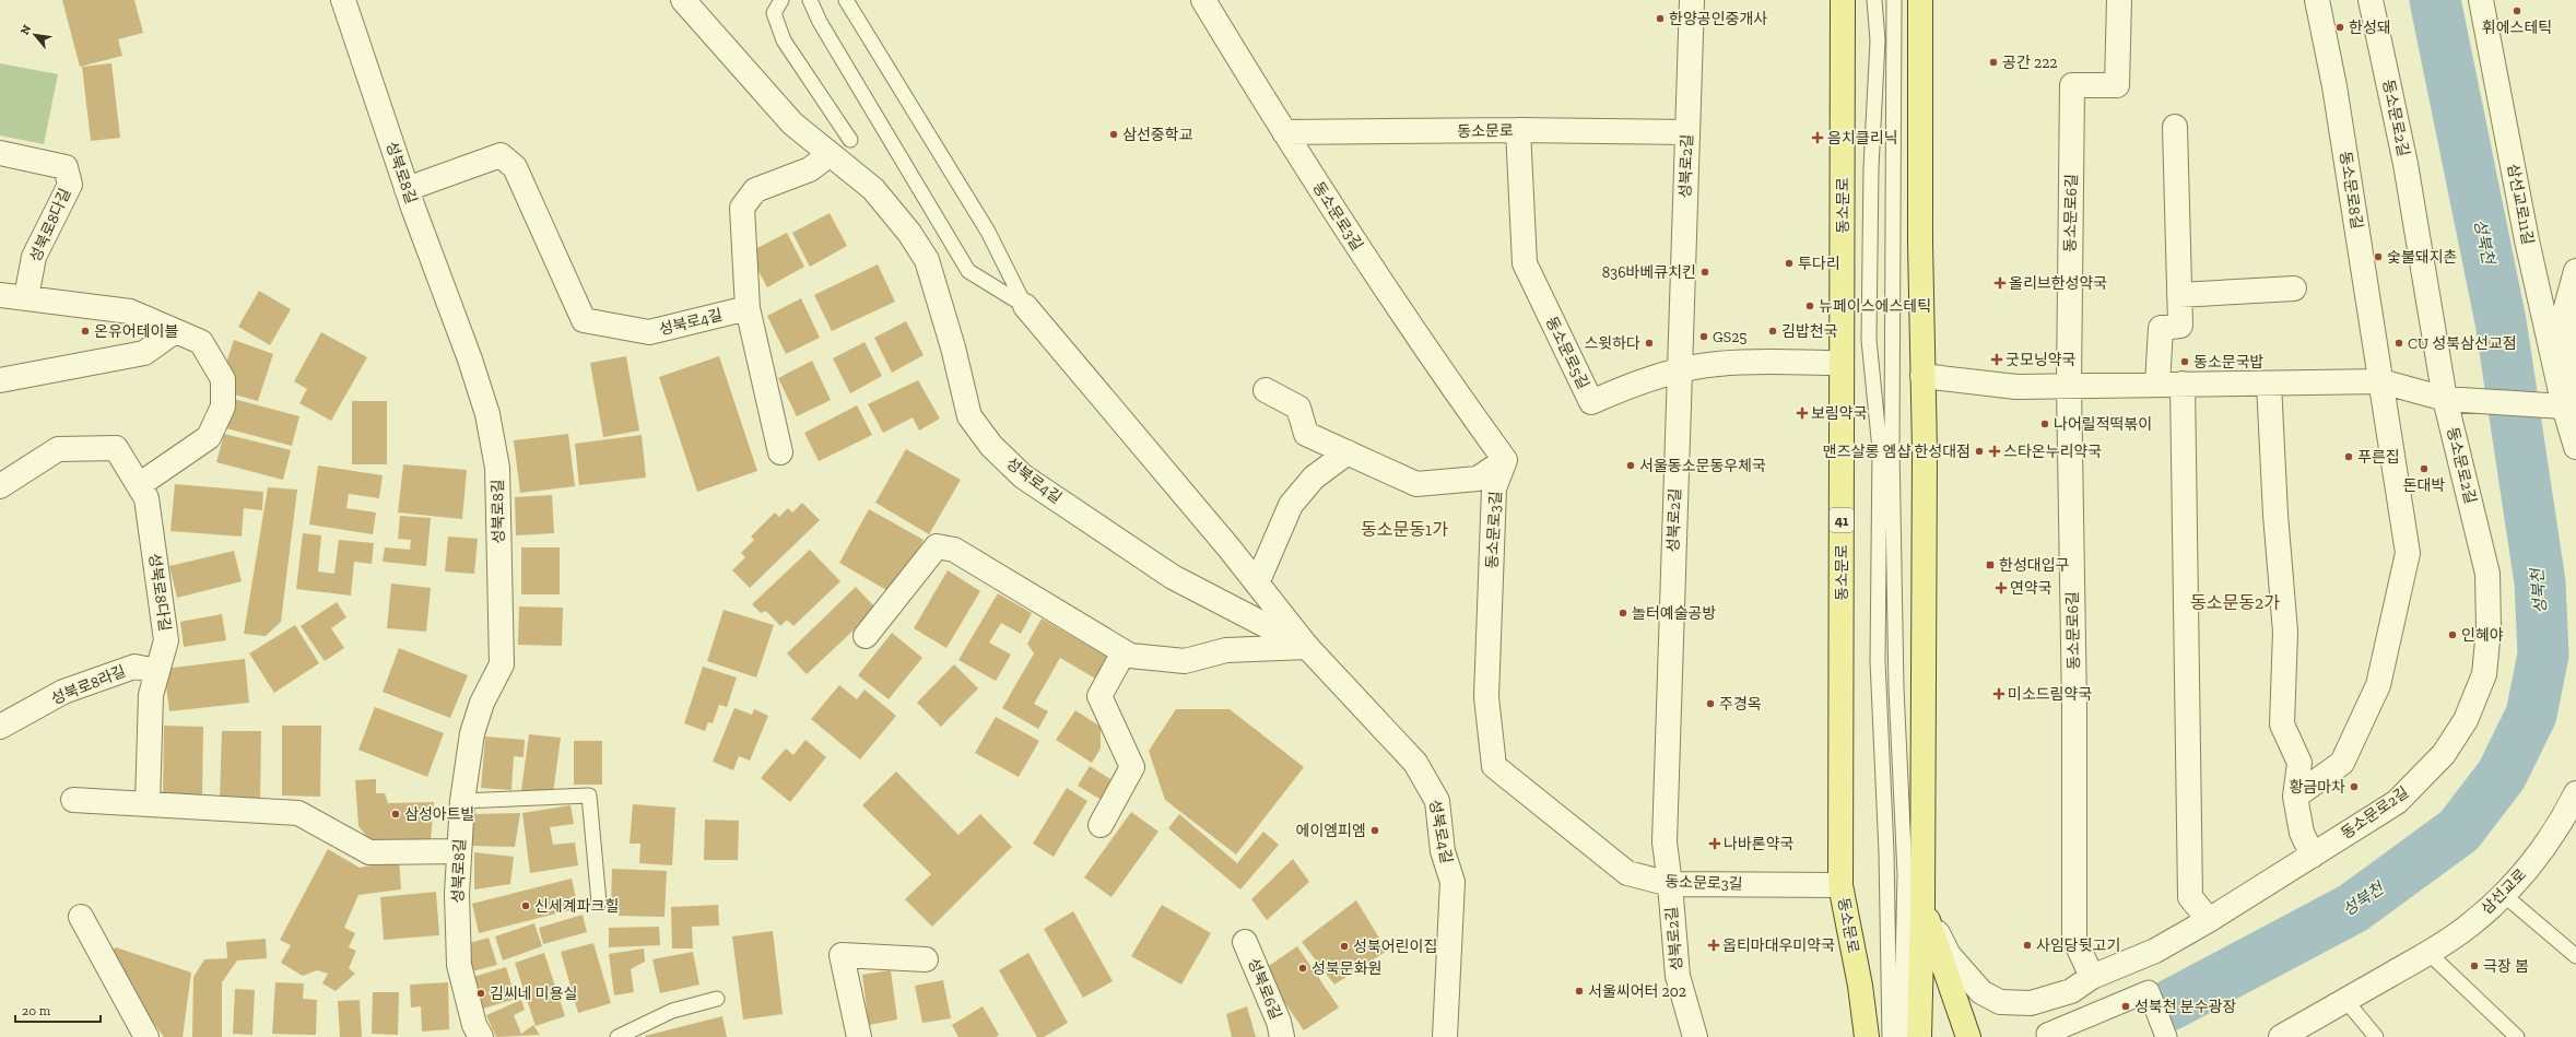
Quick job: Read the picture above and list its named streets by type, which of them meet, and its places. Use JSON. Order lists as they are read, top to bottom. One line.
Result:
{"streets":{"main road":["동소문로","41"],"street":["동소문로2길","성북로2길","성북로8길","동소문로8길","삼선교로11길","동소문로6길","동소문로3길","성북로8다길","성북로4길","동소문로5길","성북로8라길","삼선교로","성북로6길"]},"crossings":[["동소문로2길","동소문로6길"],["동소문로","성북로2길"],["동소문로","동소문로3길"],["동소문로","동소문로5길"],["성북로2길","동소문로3길"],["성북로2길","동소문로5길"],["성북로8길","성북로4길"],["성북로8다길","성북로8라길"]],"districts":["동소문동1가","동소문동2가"],"water":["성북천"],"places":{"other":["휘에스테틱","한양공인중개사","한성돼","공간 222","삼선중학교","숯불돼지촌","투다리","836바베큐치킨","뉴페이스에스테틱","온유어테이블","김밥천국","GS25","스윗하다","CU 성북삼선교점","동소문국밥","나어릴적떡볶이","맨즈살롱 엠샵 한성대점","푸른집","서울동소문동우체국","돈대박","놀터예술공방","인혜야","주경옥","황금마차","삼성아트빌","에이엠피엠","신세계파크힐","사임당뒷고기","성북어린이집","극장 봄","성북문화원","서울씨어터 202","김씨네 미용실","성북천 분수광장"],"health":["음치클리닉","올리브한성약국","굿모닝약국","보림약국","스타온누리약국","연약국","미소드림약국","나바론약국","옵티마대우미약국"],"transit":["한성대입구"]},"scale_bar":"20 m","north":"top left"}
